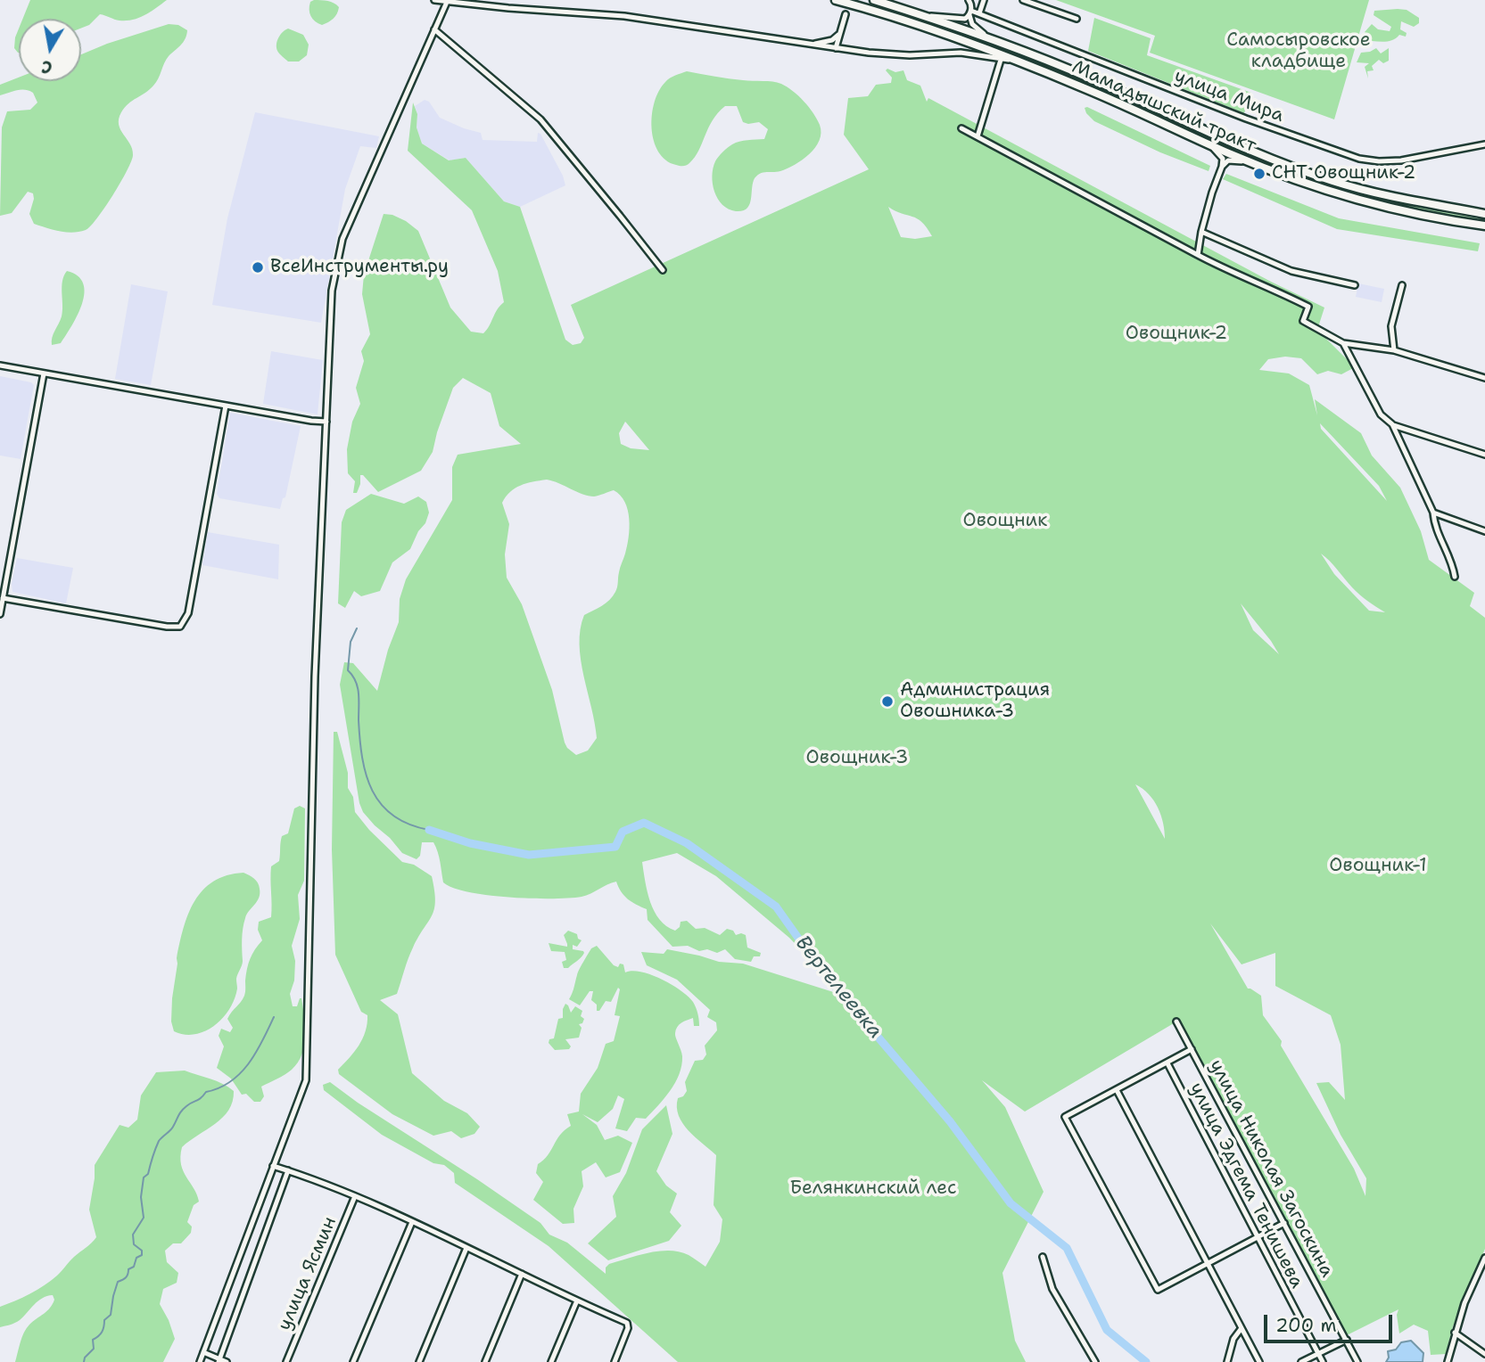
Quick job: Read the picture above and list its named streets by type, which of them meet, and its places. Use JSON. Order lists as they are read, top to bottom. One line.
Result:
{"streets":{"main road":["Мамадышский тракт"],"street":["улица Мира","улица Николая Загоскина","улица Эдгема Тенишева","улица Ясмин"]},"water":["Вертелеевка"],"parks":["Самосыровское кладбище","Овощник-2","Овощник","Овощник-3","Овощник-1","Белянкинский лес"],"places":["СНТ Овощник-2","ВсеИнструменты.ру","Администрация Овошника-3"],"scale_bar":"200 m","north":"bottom"}
